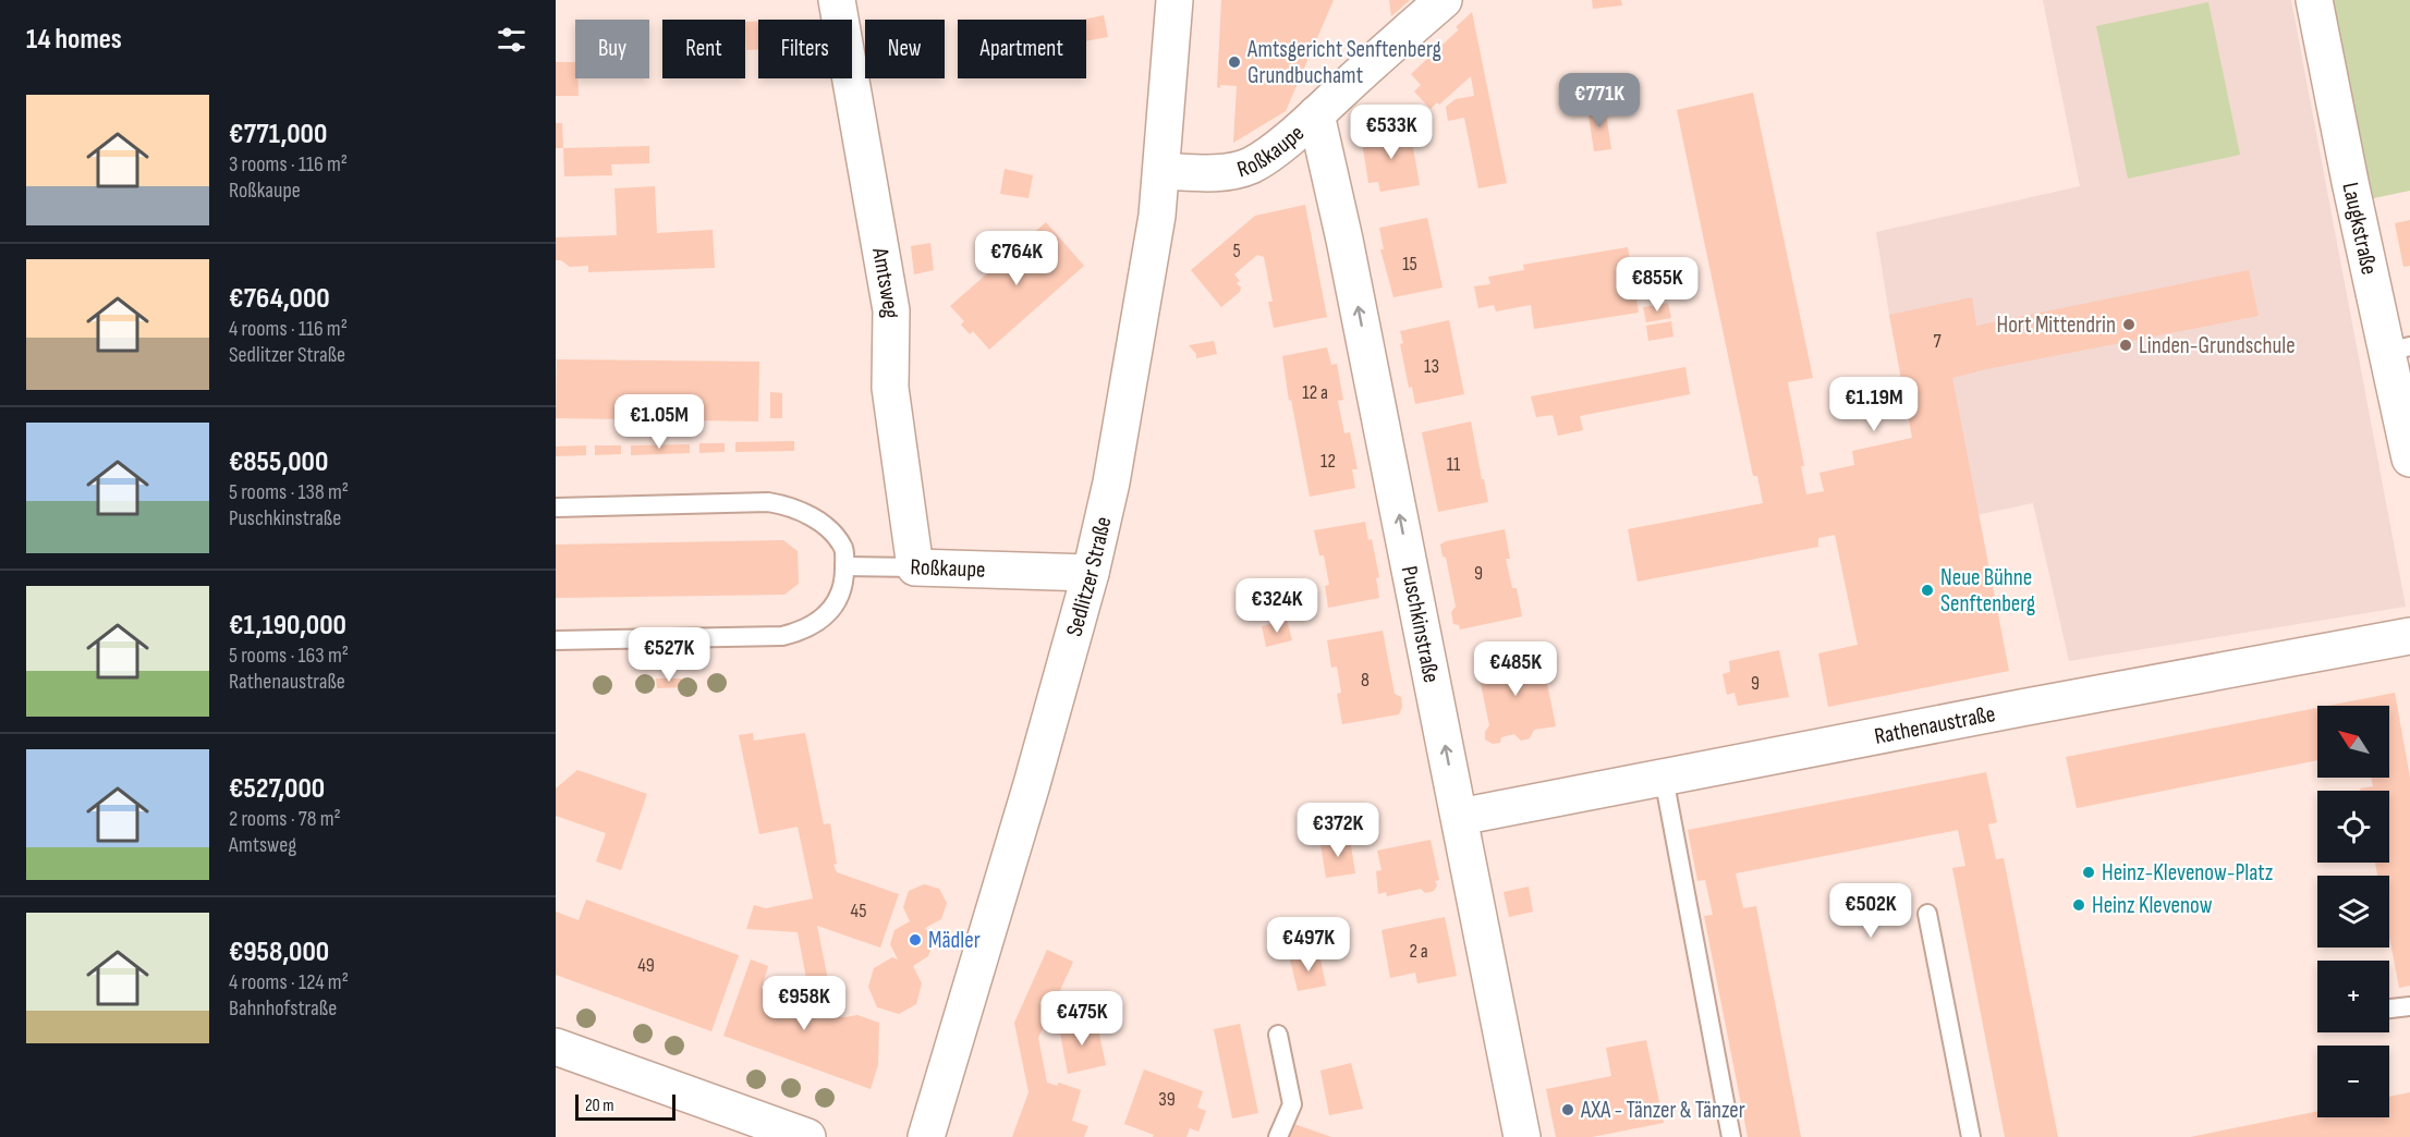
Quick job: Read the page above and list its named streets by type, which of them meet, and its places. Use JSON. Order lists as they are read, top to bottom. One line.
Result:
{"streets":{"street":["Roßkaupe","Laugkstraße","Amtsweg","Sedlitzer Straße","Puschkinstraße","Rathenaustraße"]},"crossings":[["Roßkaupe","Amtsweg"],["Roßkaupe","Sedlitzer Straße"],["Roßkaupe","Puschkinstraße"],["Puschkinstraße","Rathenaustraße"]],"one_way":["Puschkinstraße"],"places":["Amtsgericht Senftenberg Grundbuchamt","Hort Mittendrin","Linden-Grundschule","Neue Bühne Senftenberg","Heinz-Klevenow-Platz","Heinz Klevenow","Mädler","AXA - Tänzer & Tänzer"],"house_numbers":["5","15","7","13","12 a","12","11","9","8","9","45","2 a","49","39"],"scale_bar":"20 m","north":"top left","page":{"heading":"14 homes","chip":["Buy","Rent","Filters","New","Apartment"],"price":["€771K","€533K","€764K","€855K","€1.19M","€1.05M","€324K","€527K","€485K","€372K","€502K","€497K","€958K","€475K"],"list":[{"name":"€771,000","note":"3 rooms · 116 m² · Roßkaupe"},{"name":"€764,000","note":"4 rooms · 116 m² · Sedlitzer Straße"},{"name":"€855,000","note":"5 rooms · 138 m² · Puschkinstraße"},{"name":"€1,190,000","note":"5 rooms · 163 m² · Rathenaustraße"},{"name":"€527,000","note":"2 rooms · 78 m² · Amtsweg"},{"name":"€958,000","note":"4 rooms · 124 m² · Bahnhofstraße"}],"map_buttons":["+","−"],"scale":"20 m"}}
